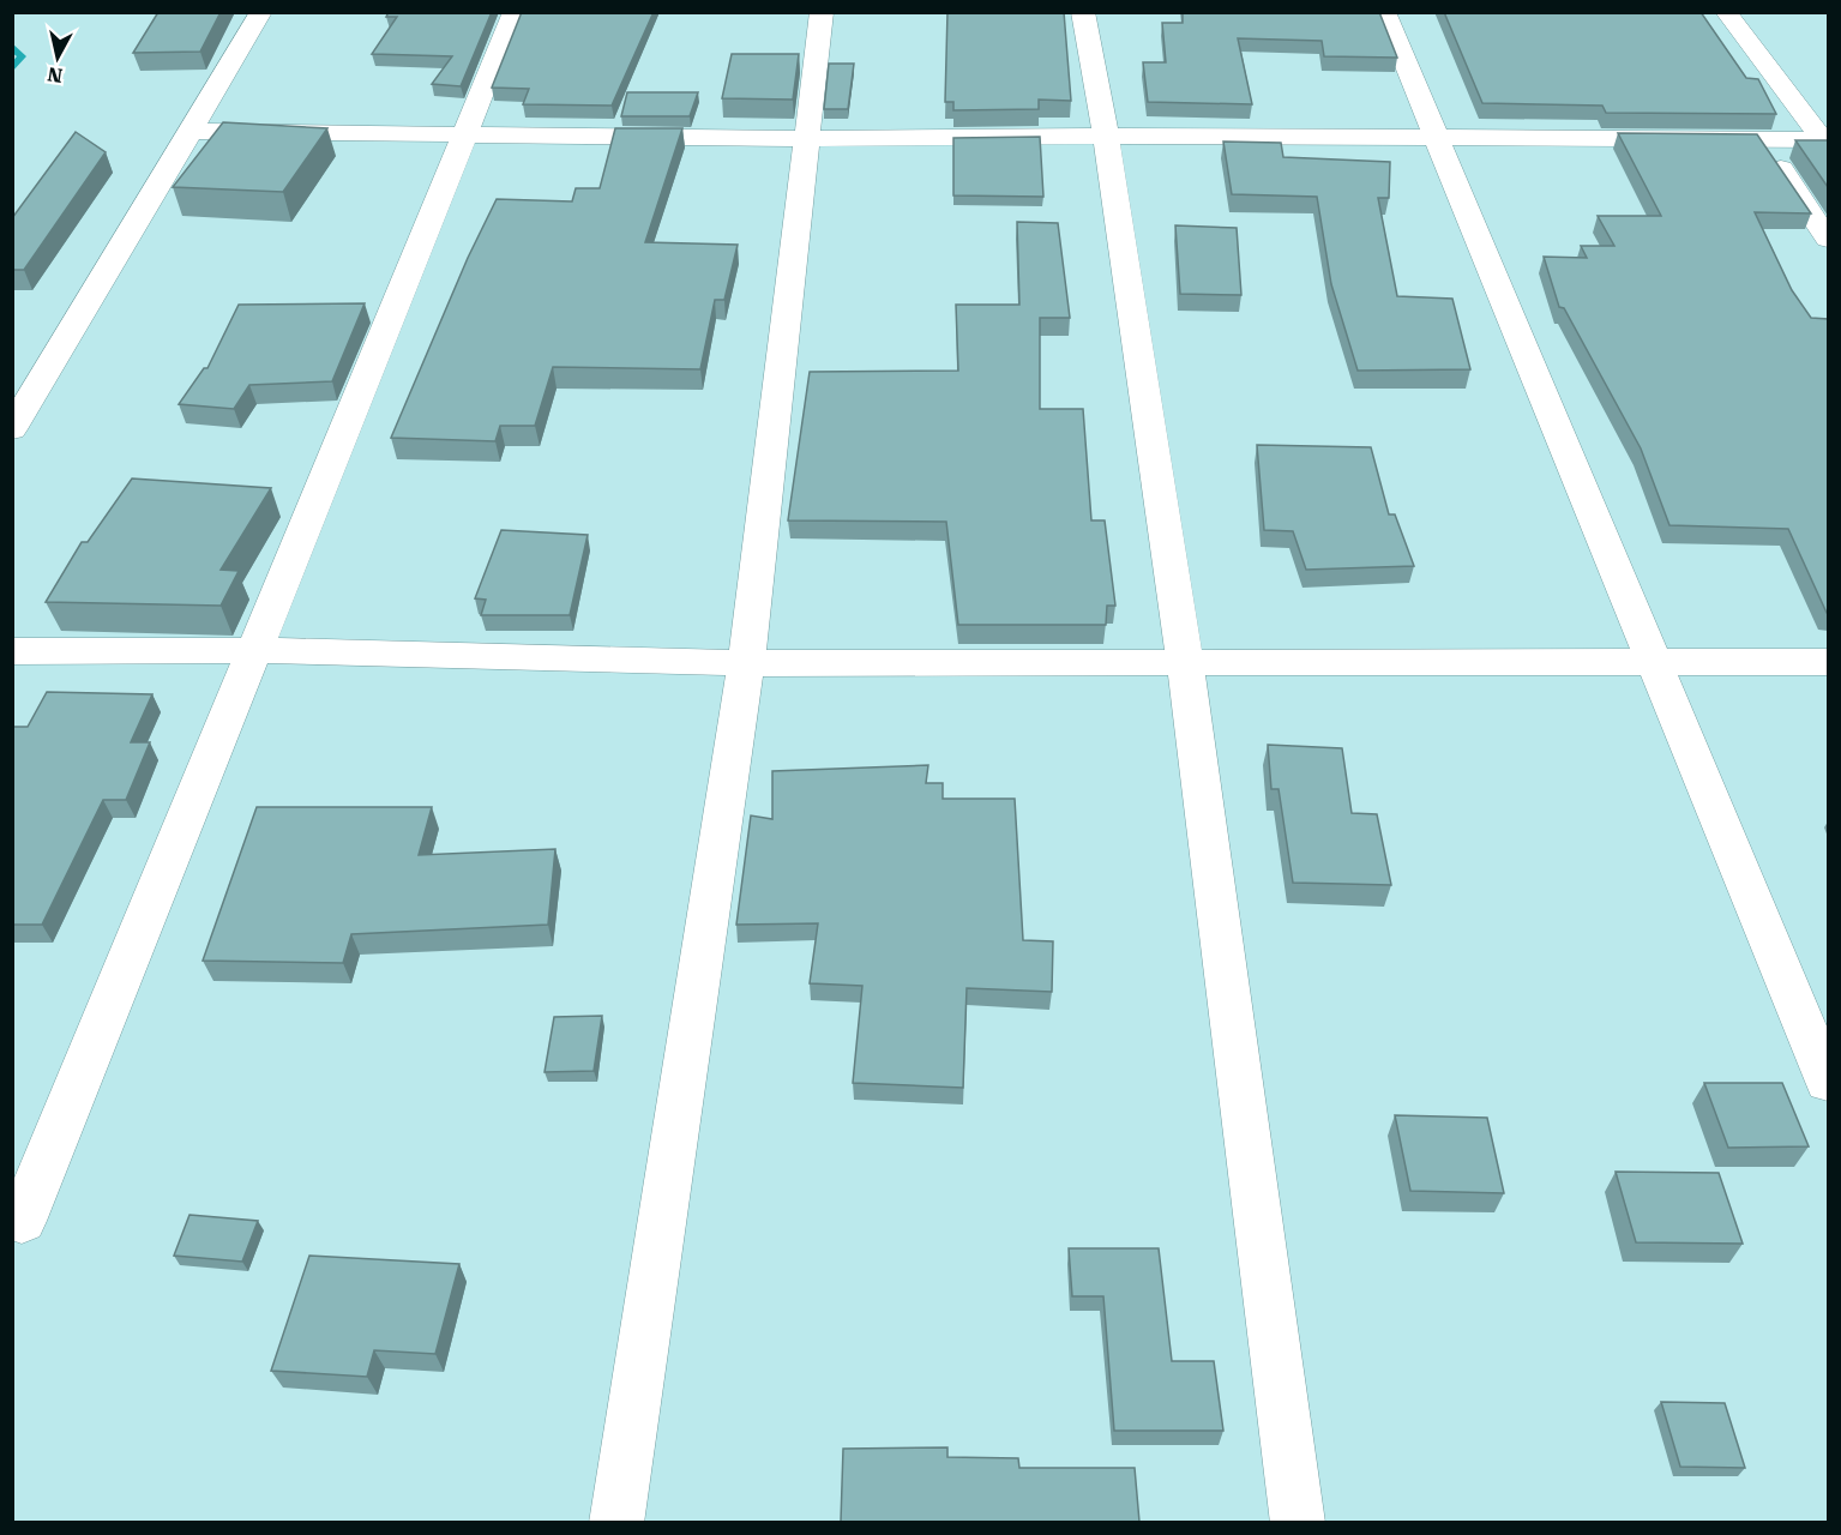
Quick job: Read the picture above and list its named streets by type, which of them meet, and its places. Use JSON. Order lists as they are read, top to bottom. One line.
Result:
{"north":"bottom"}
